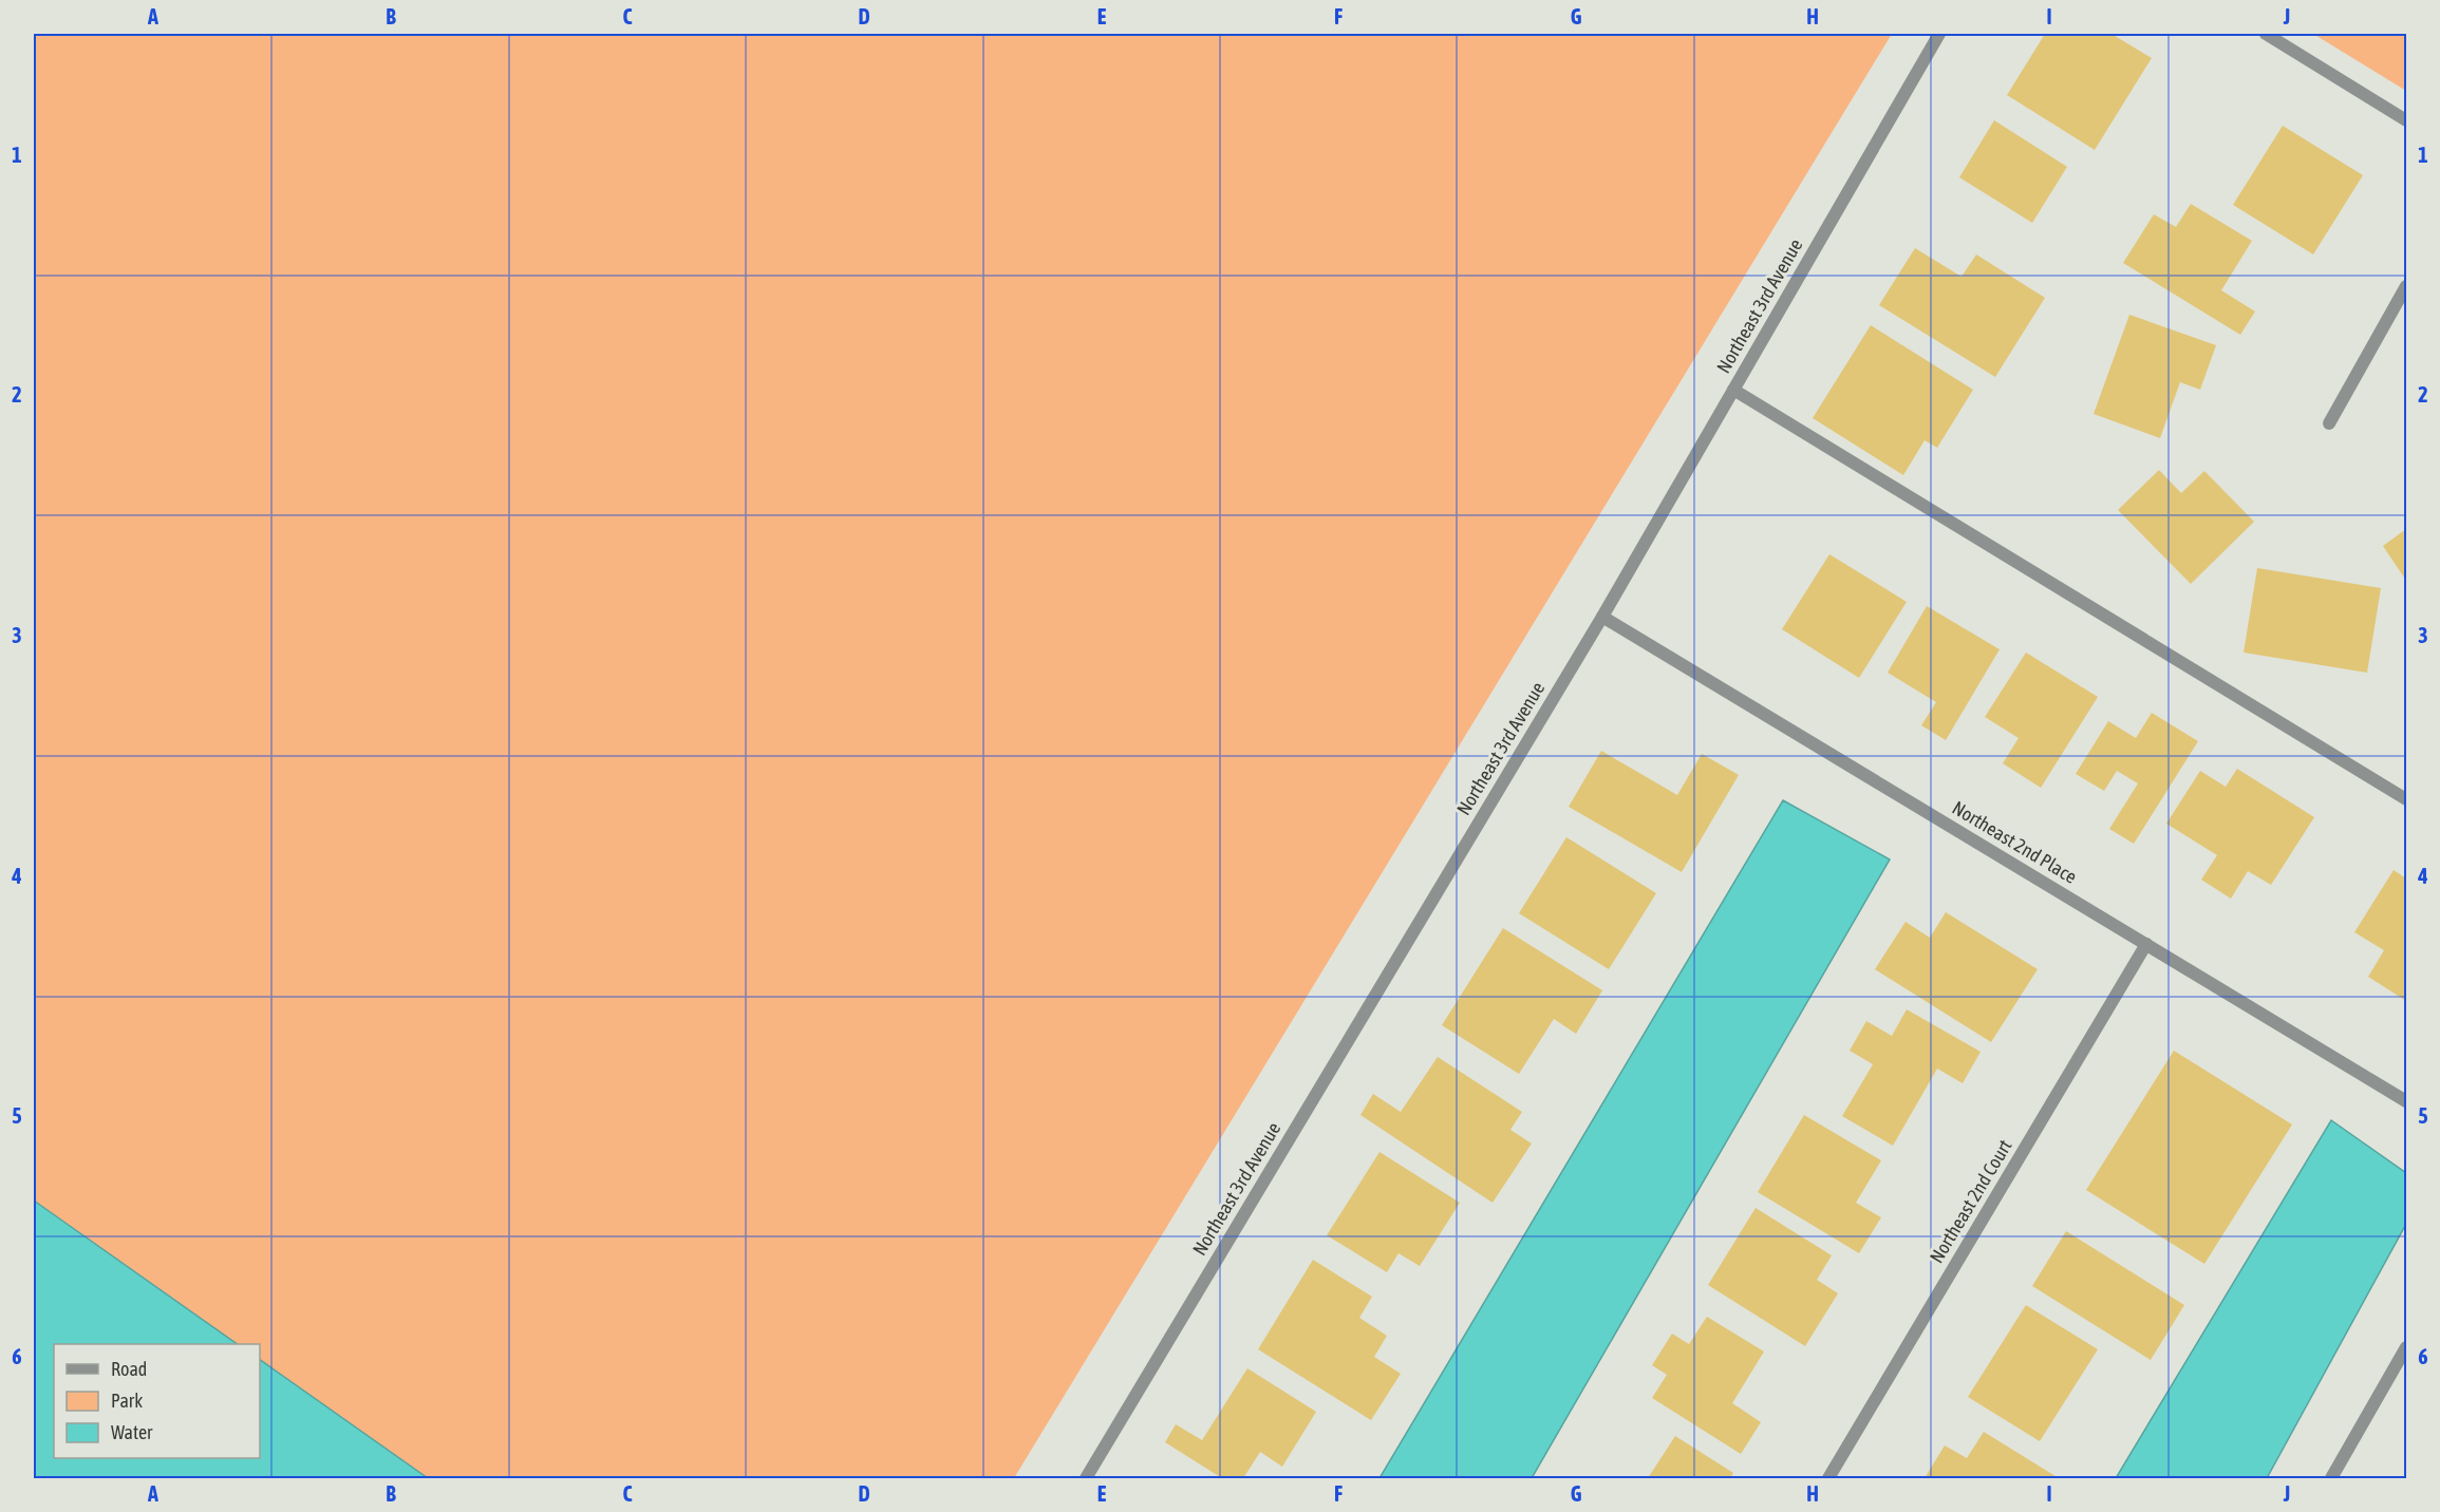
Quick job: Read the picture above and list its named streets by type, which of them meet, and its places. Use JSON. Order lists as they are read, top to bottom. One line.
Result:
{"streets":{"street":["Northeast 3rd Avenue","Northeast 2nd Place","Northeast 2nd Court"]},"crossings":[["Northeast 3rd Avenue","Northeast 2nd Place"],["Northeast 2nd Place","Northeast 2nd Court"]],"legend":["Road","Park","Water"],"grid":{"columns":["A","B","C","D","E","F","G","H","I","J"],"rows":["1","2","3","4","5","6"]}}
